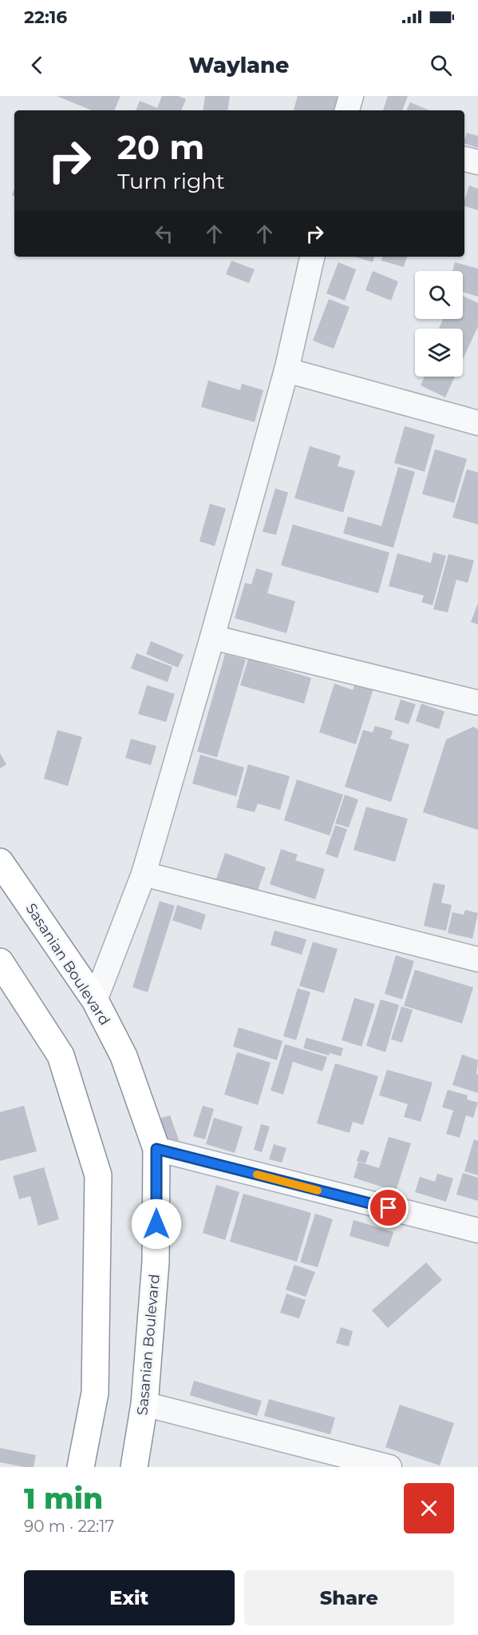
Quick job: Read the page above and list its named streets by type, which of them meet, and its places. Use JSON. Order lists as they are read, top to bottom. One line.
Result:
{"streets":{"highway":["Sasanian Boulevard"]},"page":{"status":"22:16","header":"Waylane","turn":["20 m","Turn right"],"heading":["1 min","90 m · 22:17"],"buttons":["Exit","Share"]}}
